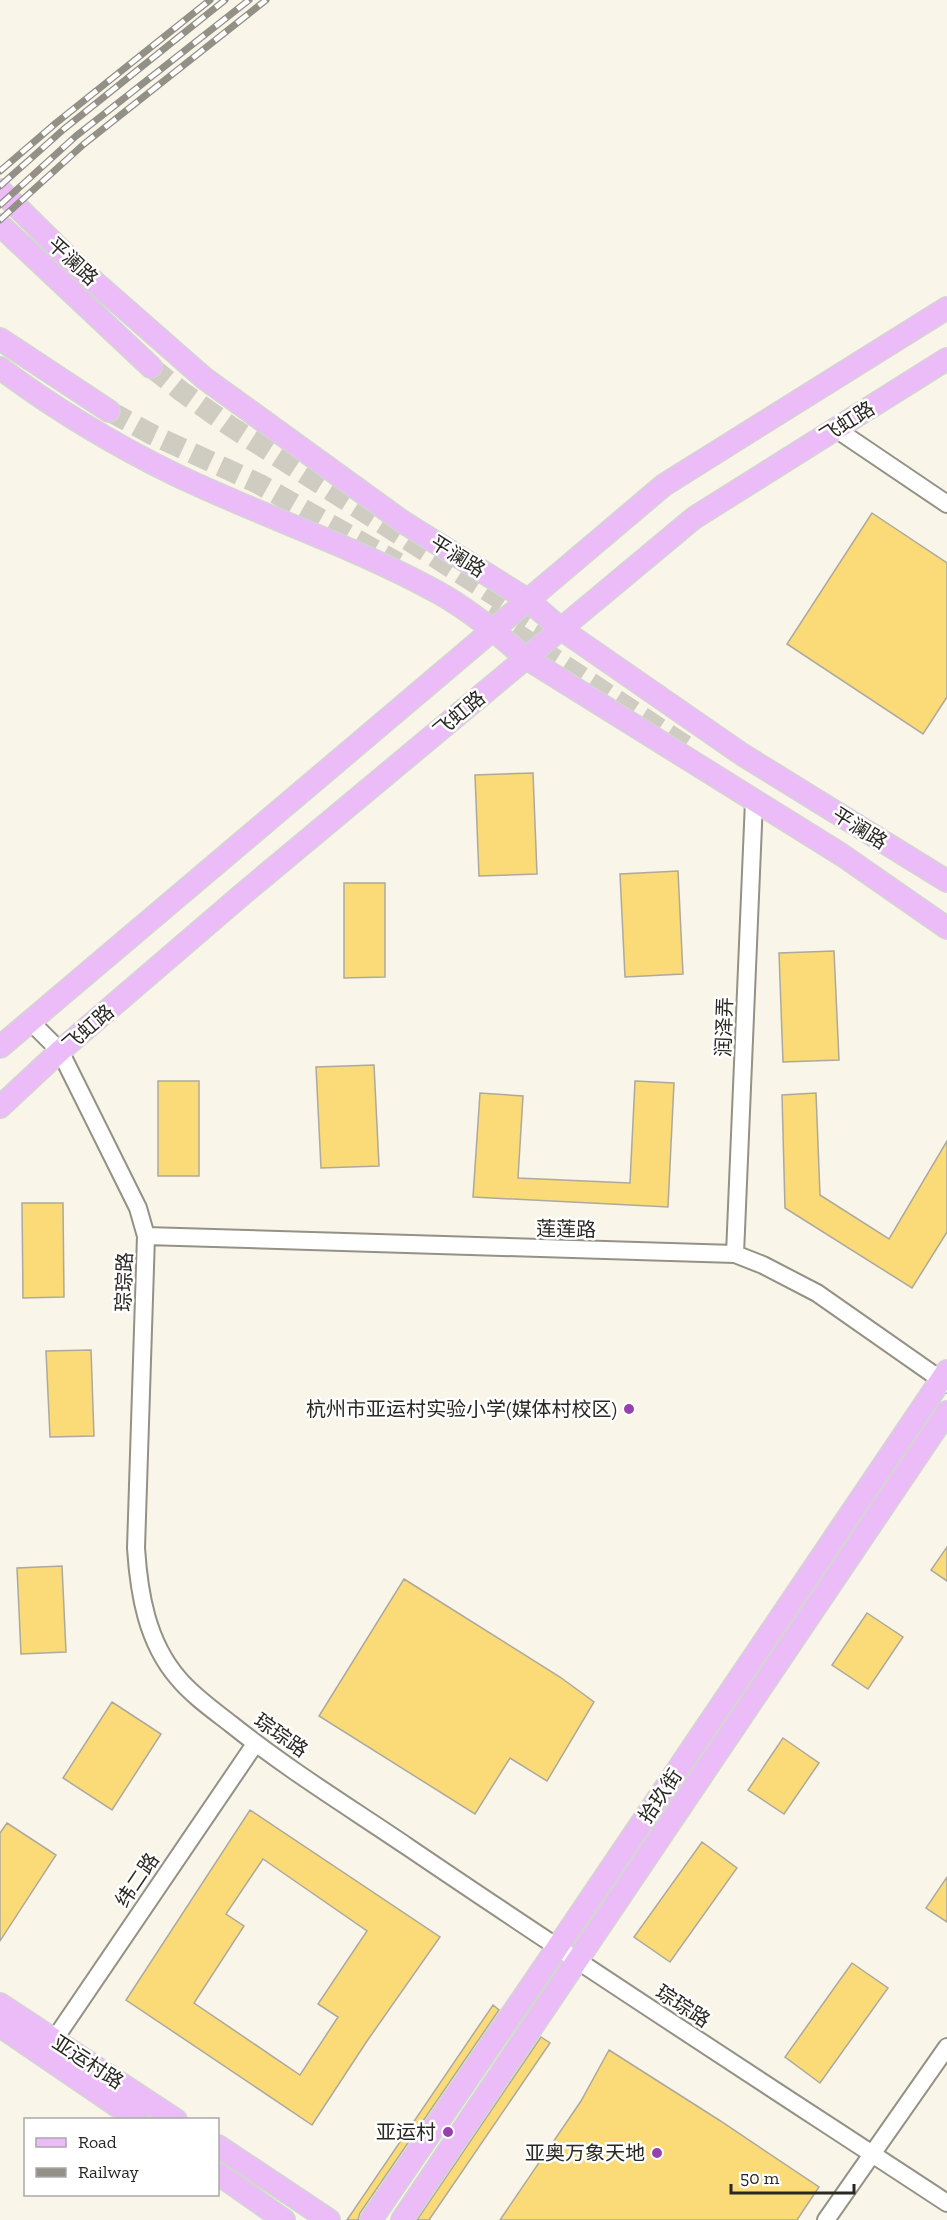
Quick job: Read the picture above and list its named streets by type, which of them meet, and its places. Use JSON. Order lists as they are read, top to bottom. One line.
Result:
{"streets":{"main road":["平澜路","飞虹路","拾玖街","亚运村路"],"street":["润泽弄","莲莲路","琮琮路","纬二路"]},"crossings":[["平澜路","飞虹路"],["平澜路","润泽弄"],["飞虹路","琮琮路"],["润泽弄","莲莲路"],["莲莲路","琮琮路"],["莲莲路","拾玖街"],["琮琮路","拾玖街"],["琮琮路","纬二路"],["纬二路","亚运村路"]],"places":["杭州市亚运村实验小学(媒体村校区)","亚运村","亚奥万象天地"],"legend":["Road","Railway"],"scale_bar":"50 m"}
